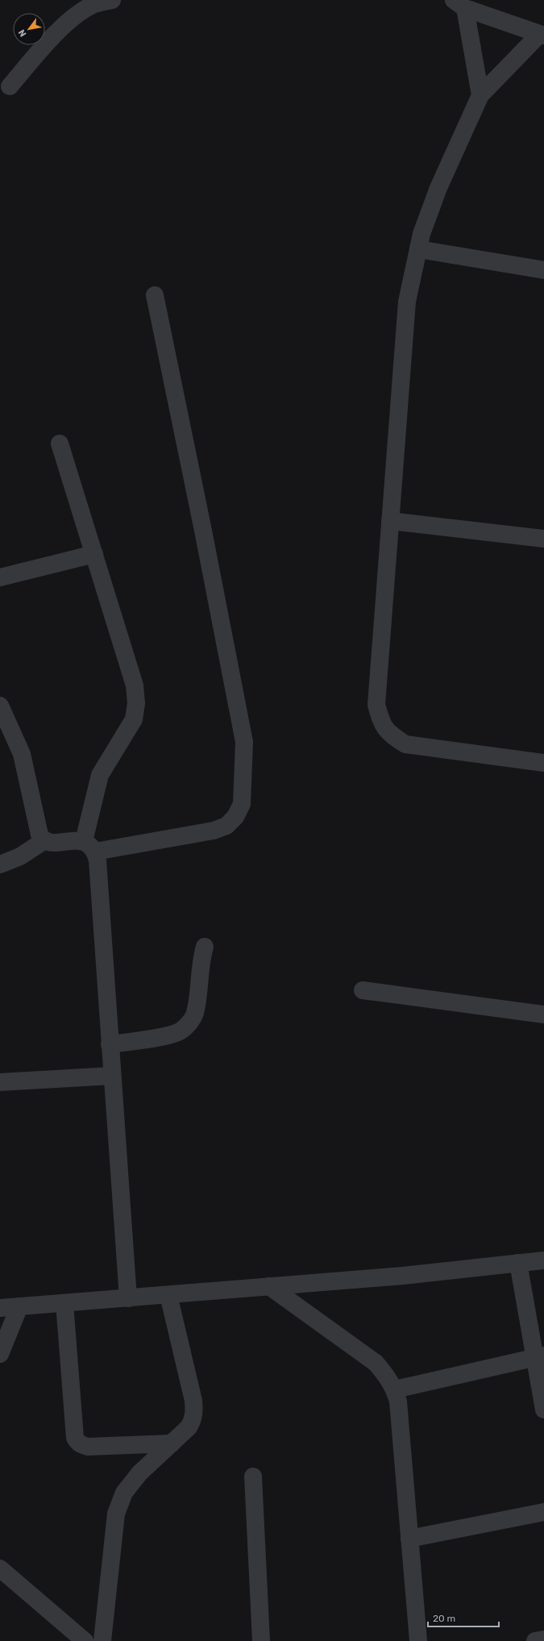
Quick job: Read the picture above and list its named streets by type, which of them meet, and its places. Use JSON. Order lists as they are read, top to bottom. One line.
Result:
{"scale_bar":"20 m","north":"bottom left"}
